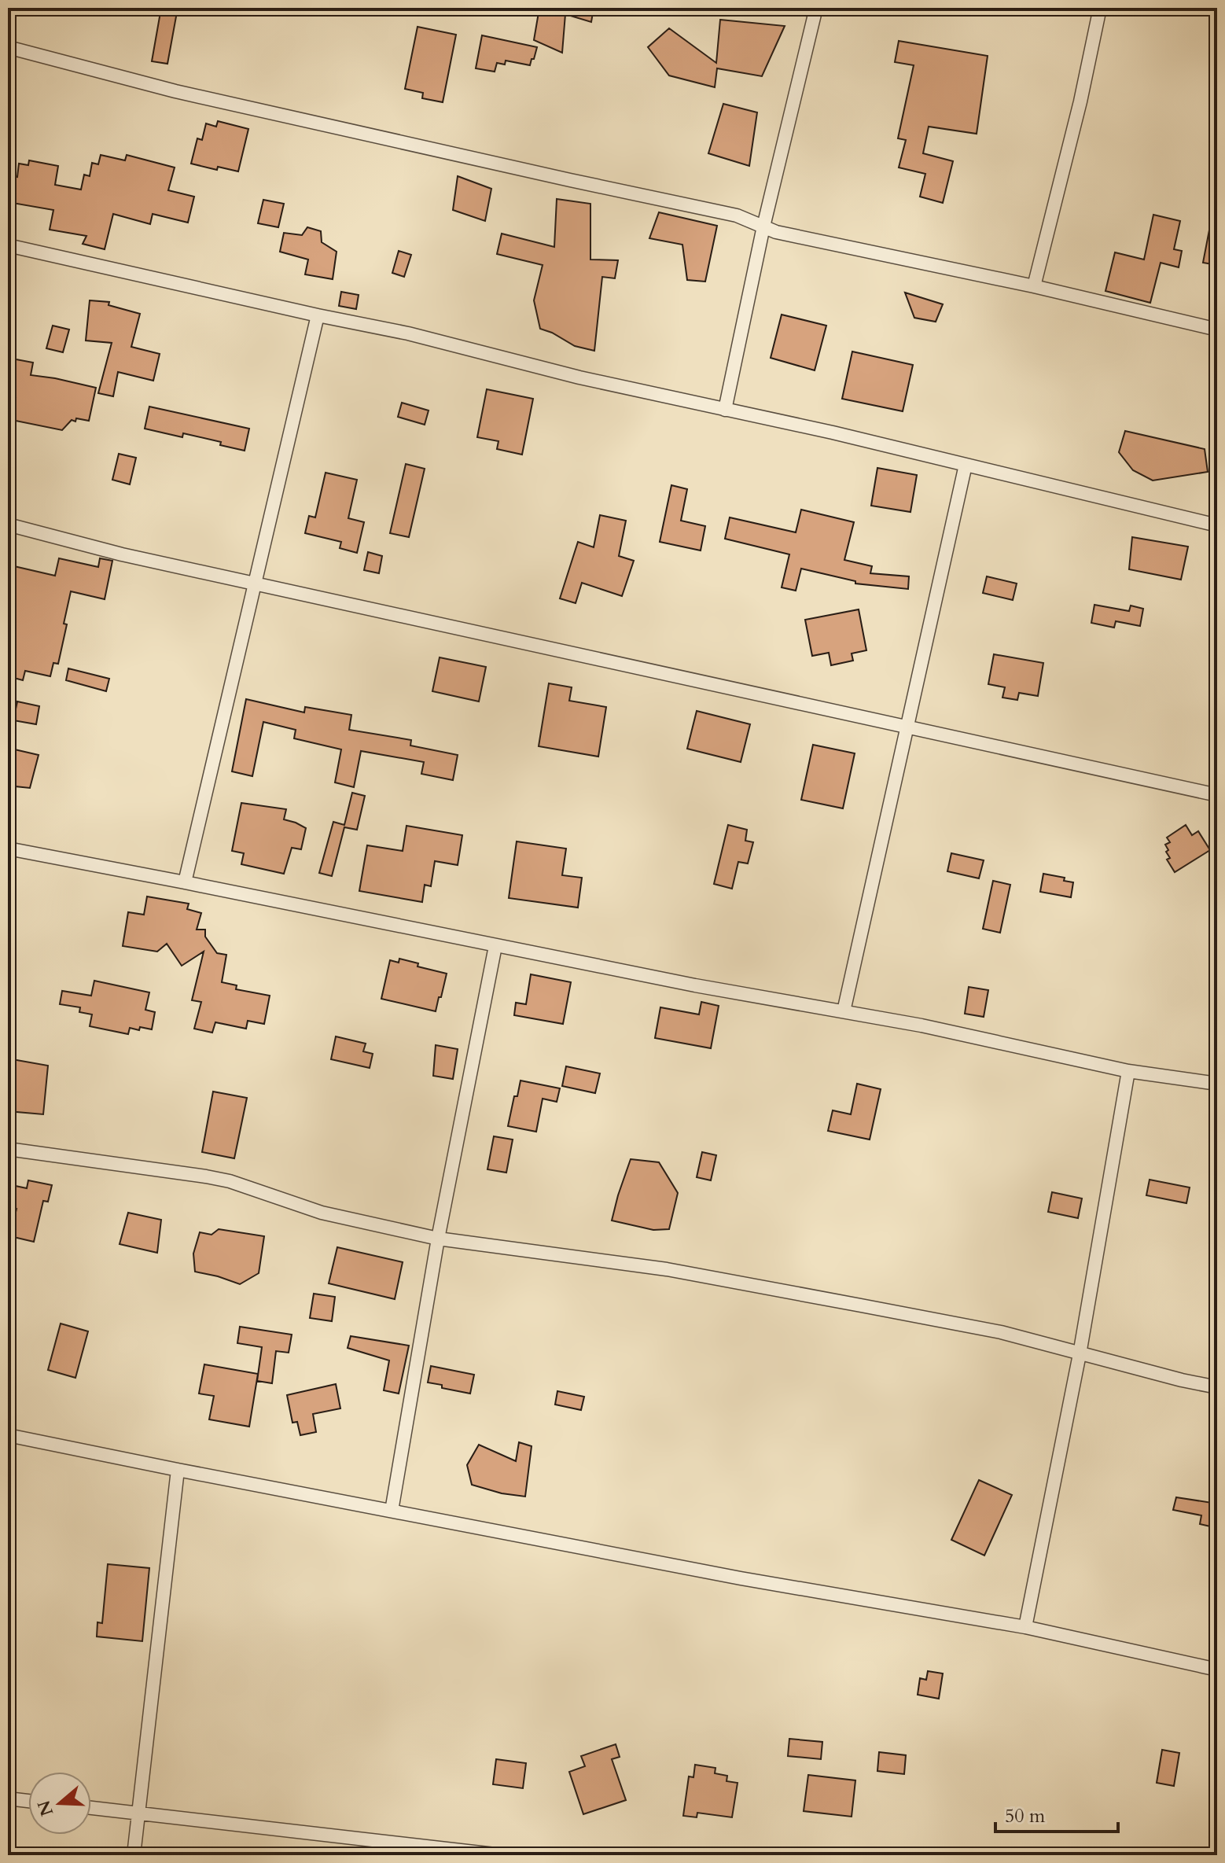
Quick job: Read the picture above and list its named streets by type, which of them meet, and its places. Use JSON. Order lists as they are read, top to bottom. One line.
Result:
{"scale_bar":"50 m","north":"left"}
